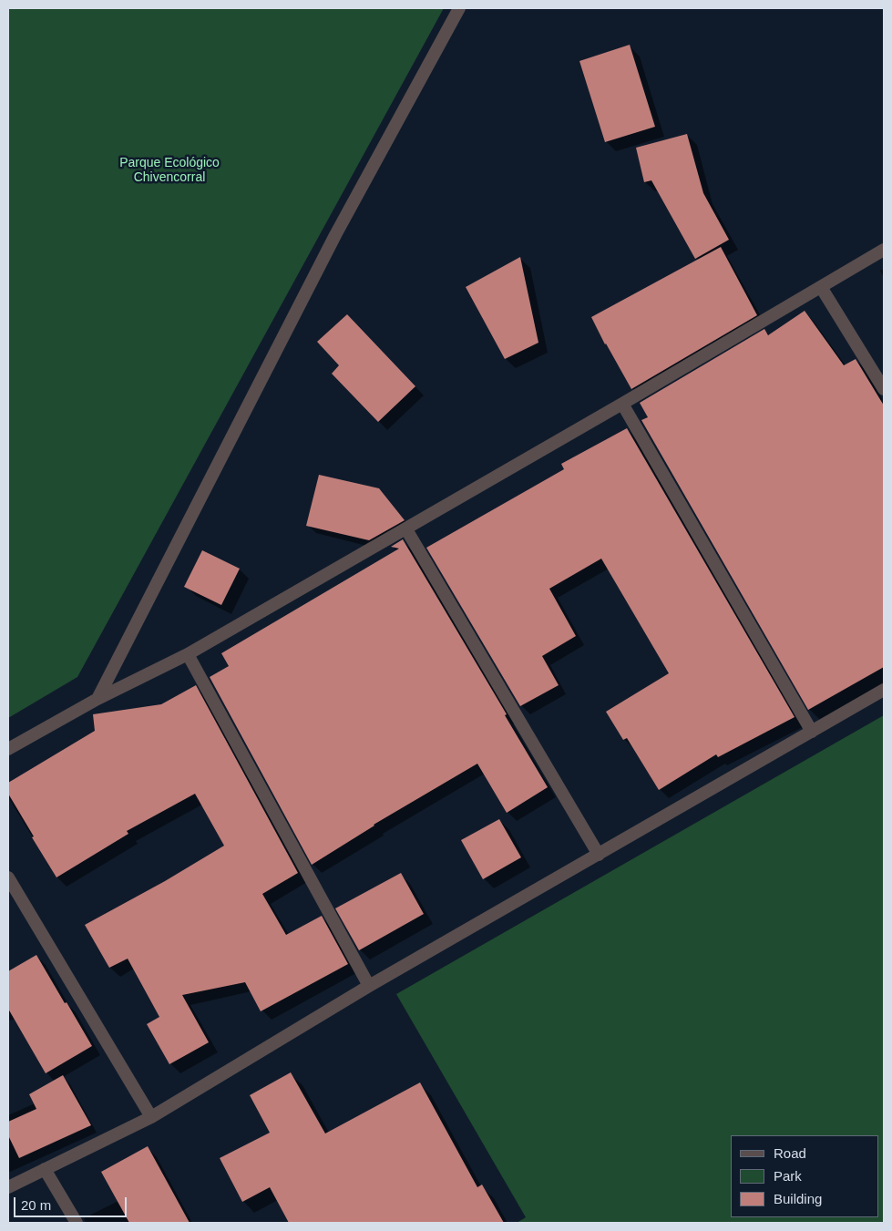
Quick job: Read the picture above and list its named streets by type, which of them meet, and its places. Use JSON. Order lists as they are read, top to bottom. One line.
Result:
{"parks":["Parque Ecológico Chivencorral"],"legend":["Road","Park","Building"],"scale_bar":"20 m"}
